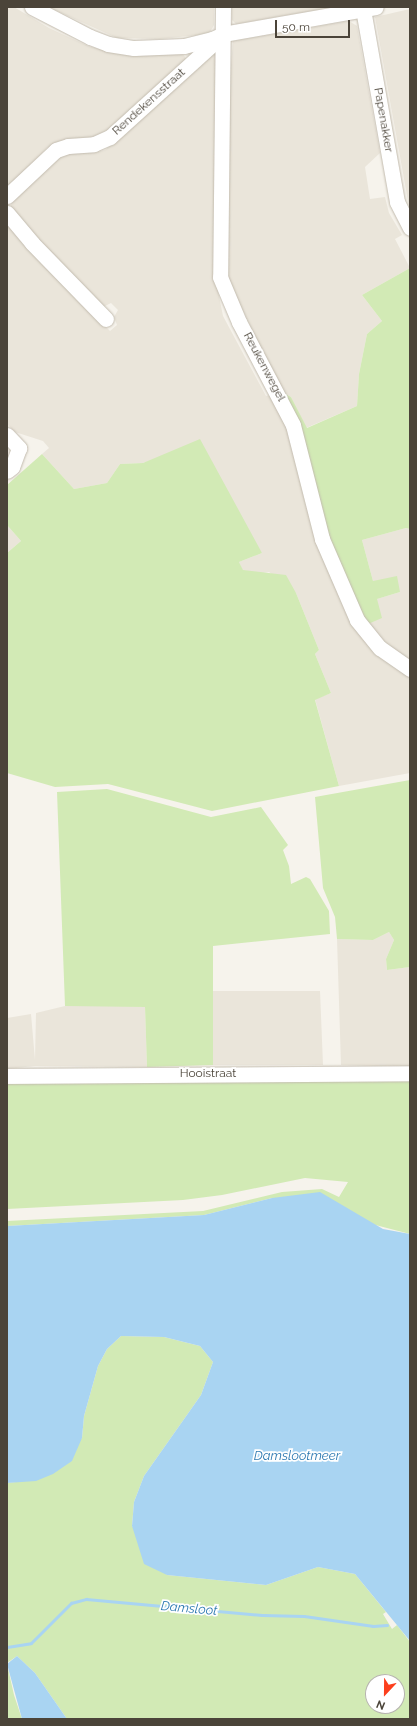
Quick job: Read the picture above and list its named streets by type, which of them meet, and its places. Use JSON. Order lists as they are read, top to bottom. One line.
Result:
{"streets":{"street":["Rendekensstraat","Papenakker","Reukenwegel","Hooistraat"]},"crossings":[["Rendekensstraat","Reukenwegel"]],"water":["Damslootmeer","Damsloot"],"scale_bar":"50 m","north":"bottom"}
